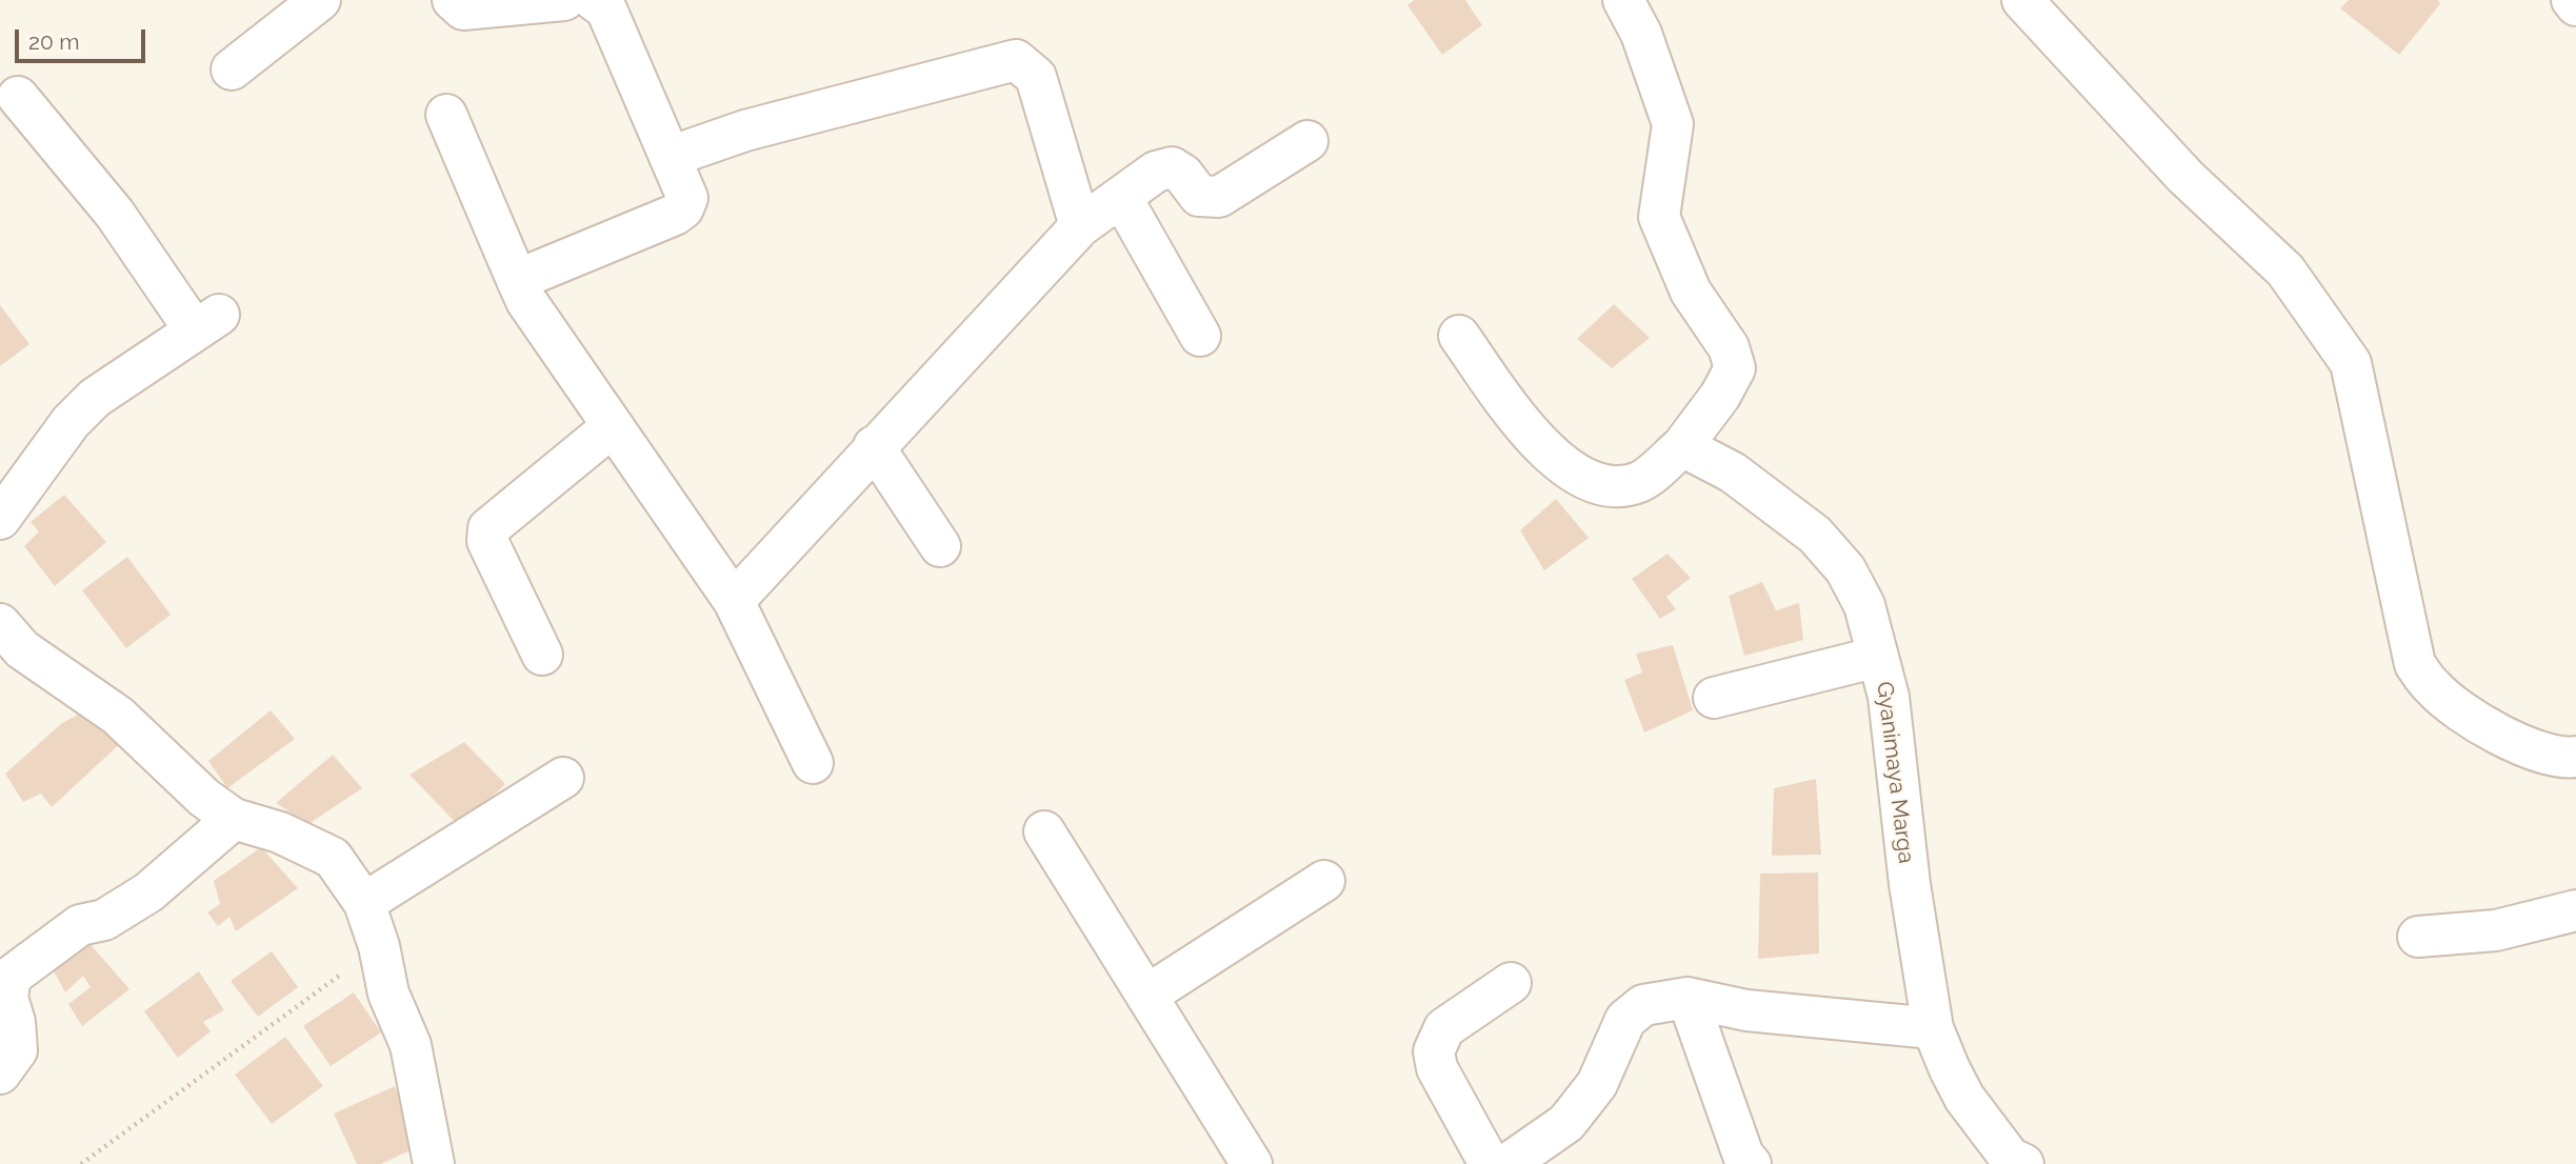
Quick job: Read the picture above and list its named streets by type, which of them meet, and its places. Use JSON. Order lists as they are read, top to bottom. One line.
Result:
{"streets":{"street":["Gyanimaya Marga"]},"scale_bar":"20 m"}
